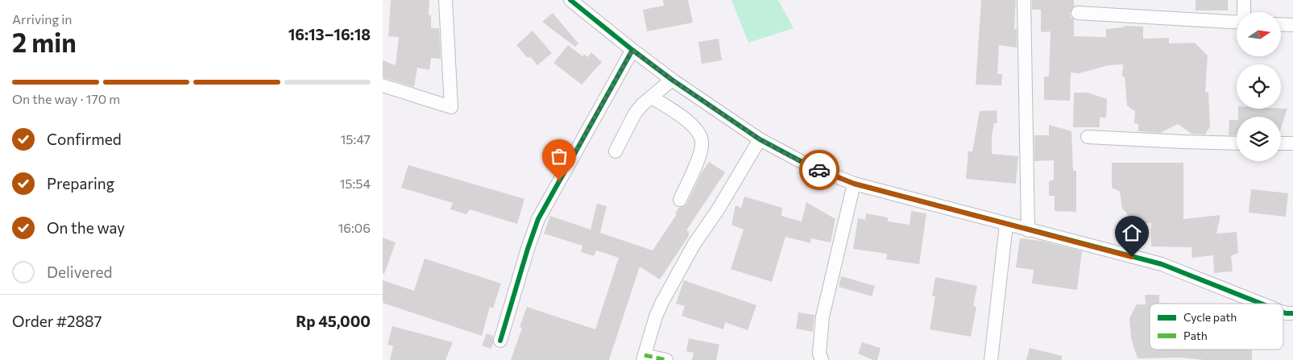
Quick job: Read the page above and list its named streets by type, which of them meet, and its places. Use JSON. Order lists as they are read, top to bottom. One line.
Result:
{"legend":["Cycle path","Path"],"north":"right","page":{"heading":["2 min","Arriving in","16:13–16:18"],"panel":["Order #2887","Rp 45,000"],"bar":"On the way · 170 m","list":[["Confirmed","15:47"],["Preparing","15:54"],["On the way","16:06"],"Delivered"]}}
